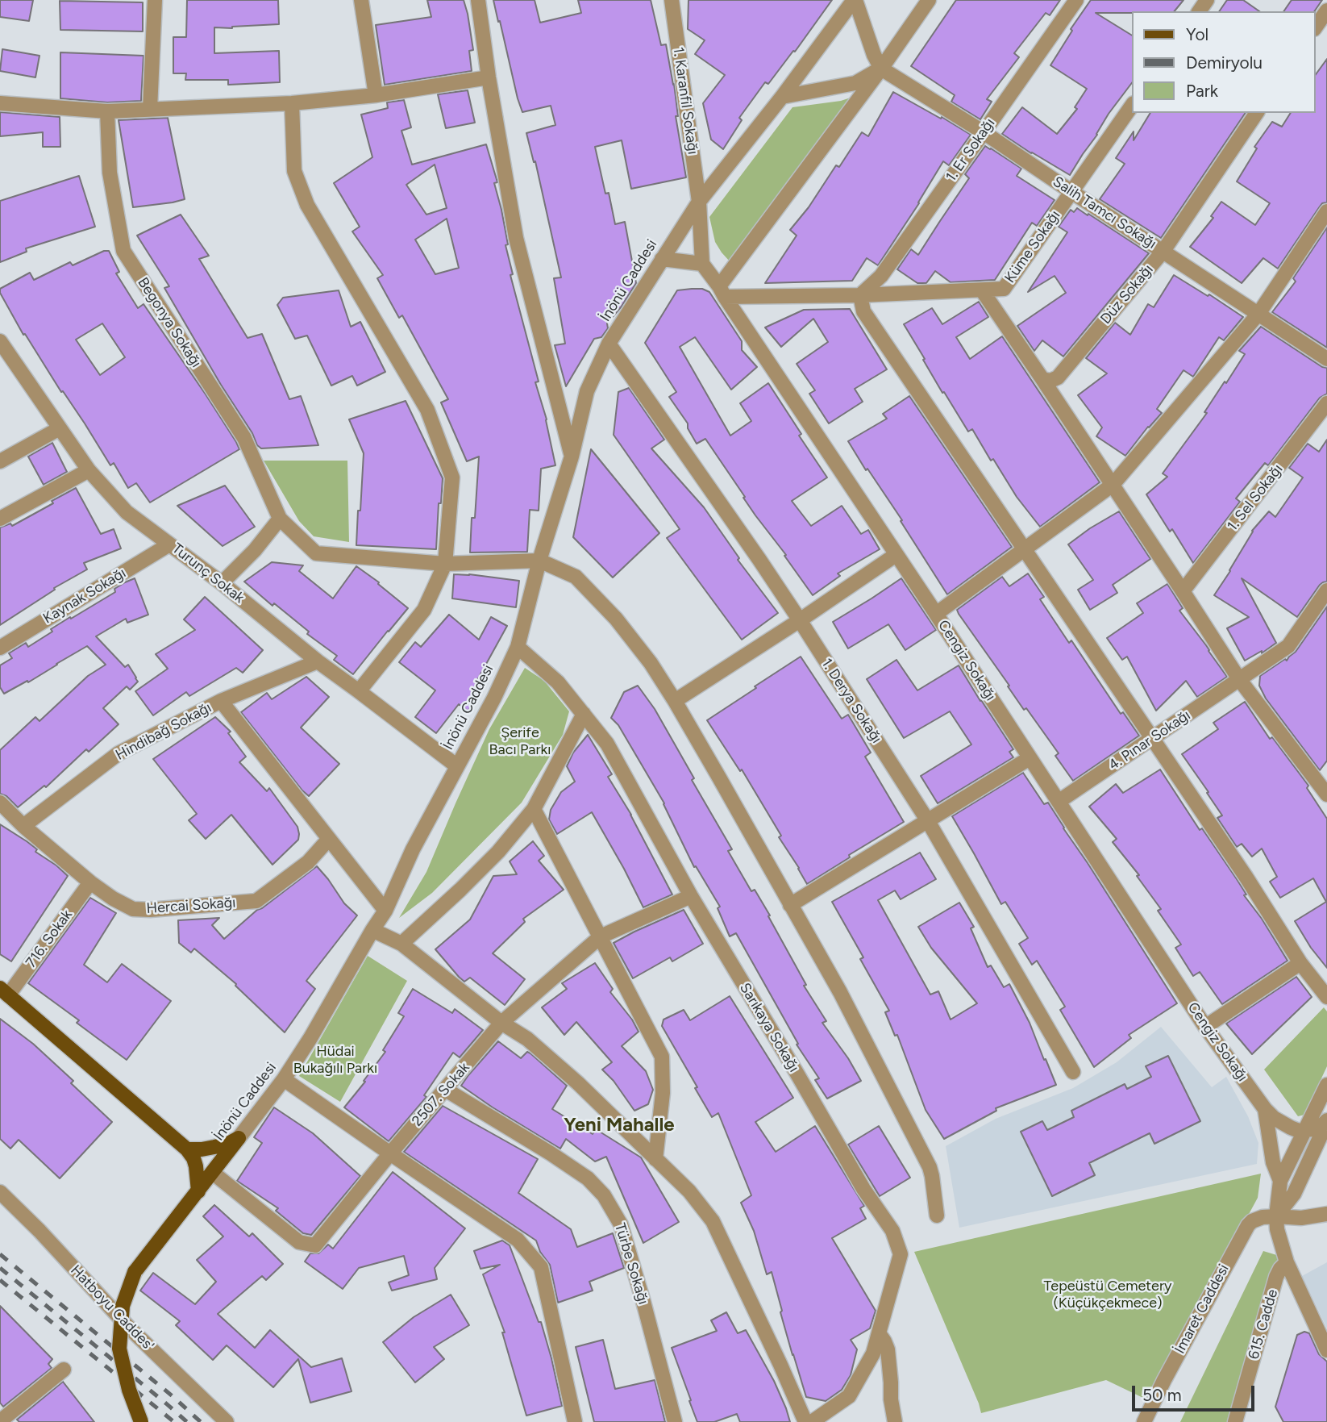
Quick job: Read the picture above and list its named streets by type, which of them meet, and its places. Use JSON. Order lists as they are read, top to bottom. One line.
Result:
{"streets":{"main road":["İnönü Caddesi"],"street":["1. Karanfil Sokağı","1. Er Sokağı","Salih Tamcı Sokağı","Küme Sokağı","Düz Sokağı","Begonya Sokağı","1. Sel Sokağı","Turunç Sokak","Kaynak Sokağı","Cengiz Sokağı","1. Derya Sokağı","Hindibağ Sokağı","4. Pınar Sokağı","Hercai Sokağı","716. Sokak","Sarıkaya Sokağı","2507. Sokak","Türbe Sokağı","Hatboyu Caddes'","İmaret Caddesi","615. Cadde"]},"crossings":[["1. Karanfil Sokağı","İnönü Caddesi"],["1. Er Sokağı","Salih Tamcı Sokağı"],["Salih Tamcı Sokağı","Küme Sokağı"],["Salih Tamcı Sokağı","Düz Sokağı"],["İnönü Caddesi","Turunç Sokak"],["İnönü Caddesi","1. Derya Sokağı"],["İnönü Caddesi","Sarıkaya Sokağı"],["İnönü Caddesi","2507. Sokak"],["Turunç Sokak","Kaynak Sokağı"],["Turunç Sokak","Hindibağ Sokağı"],["Cengiz Sokağı","4. Pınar Sokağı"],["Hindibağ Sokağı","Hercai Sokağı"],["Hercai Sokağı","716. Sokak"],["Sarıkaya Sokağı","2507. Sokak"],["2507. Sokak","Türbe Sokağı"]],"districts":["Yeni Mahalle"],"parks":["Şerife Bacı Parkı","Hüdai Bukağılı Parkı","Tepeüstü Cemetery (Küçükçekmece)"],"legend":["Yol","Demiryolu","Park"],"scale_bar":"50 m"}
